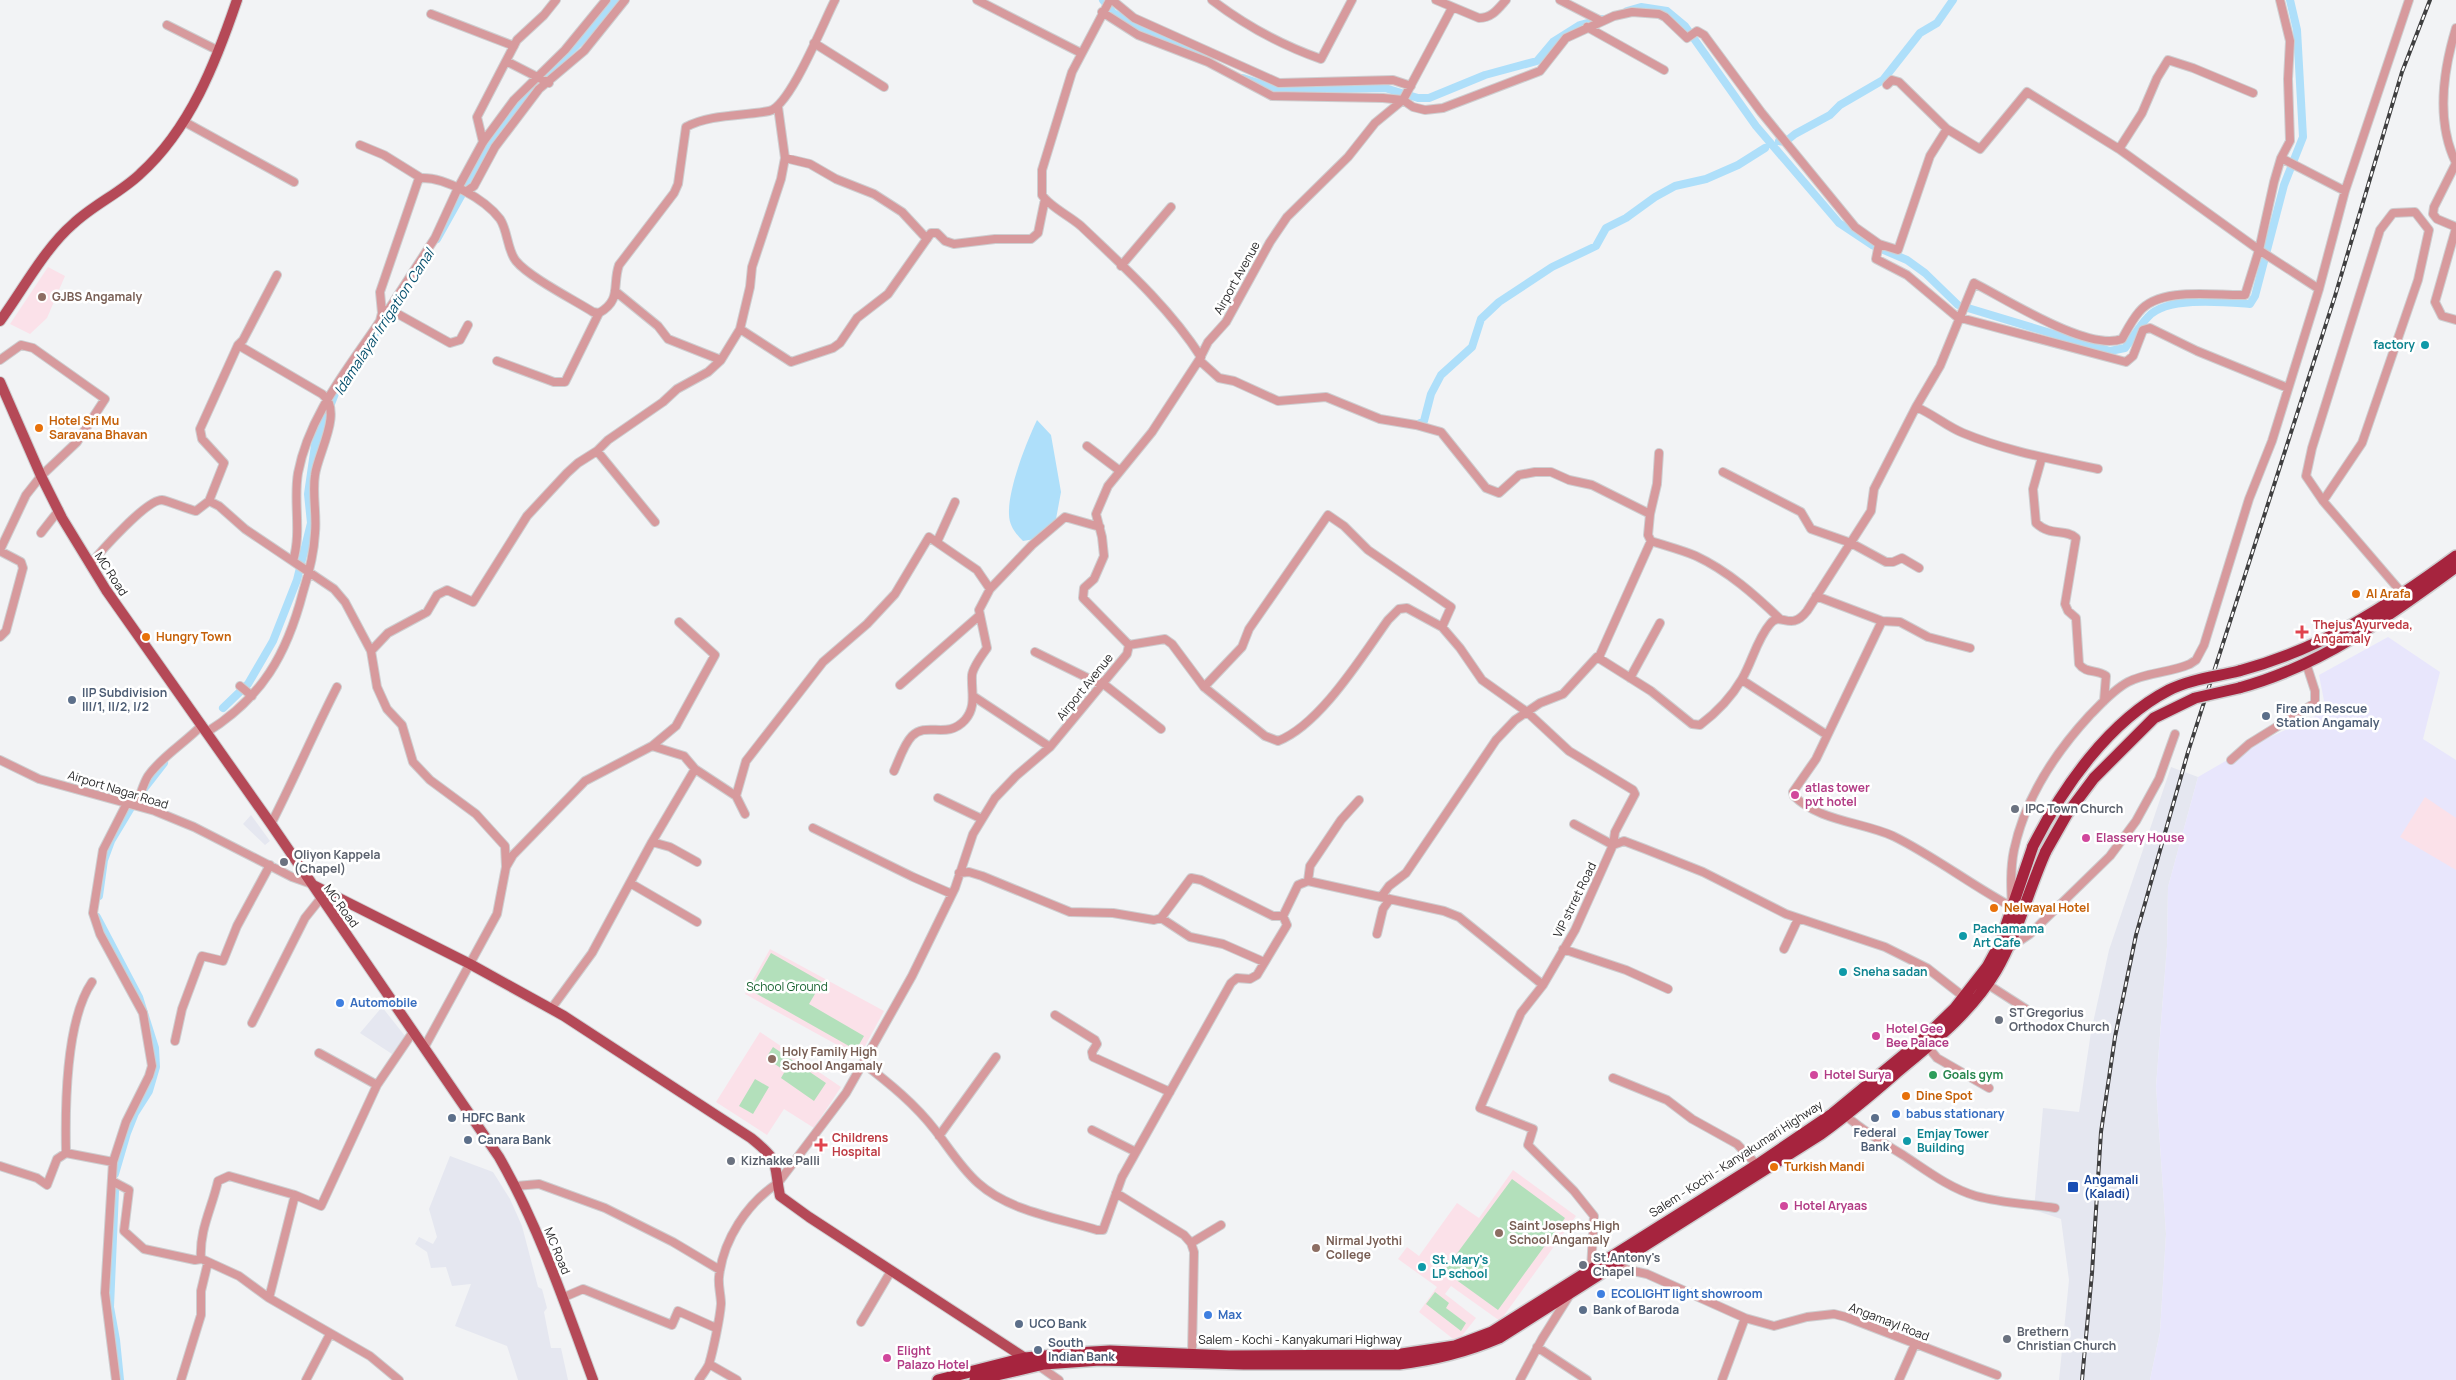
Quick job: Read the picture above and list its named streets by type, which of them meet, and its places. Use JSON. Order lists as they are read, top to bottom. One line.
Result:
{"streets":{"highway":["Salem - Kochi - Kanyakumari Highway"],"main road":["MC Road"],"street":["Airport Avenue","Airport Nagar Road","VIP strret Road","Angamayl Road"]},"crossings":[["MC Road","Airport Nagar Road"],["VIP strret Road","Salem - Kochi - Kanyakumari Highway"],["Salem - Kochi - Kanyakumari Highway","Angamayl Road"]],"water":["Idamalayar Irrigation Canal"],"parks":["School Ground"],"places":{"other":["GJBS Angamaly","factory","Hotel Sri Mu Saravana Bhavan","Al Arafa","Hungry Town","IIP Subdivision III/1, II/2, I/2","Fire and Rescue Station Angamaly","atlas tower pvt hotel","IPC Town Church","Elassery House","Oliyon Kappela (Chapel)","Nelwayal Hotel","Pachamama Art Cafe","Sneha sadan","Automobile","ST Gregorius Orthodox Church","Hotel Gee Bee Palace","Holy Family High School Angamaly","Hotel Surya","Goals gym","Dine Spot","babus stationary","HDFC Bank","Federal Bank","Canara Bank","Emjay Tower Building","Kizhakke Palli","Turkish Mandi","Hotel Aryaas","Saint Josephs High School Angamaly","Nirmal Jyothi College","St.Antony's Chapel","St. Mary's LP school","ECOLIGHT light showroom","Bank of Baroda","Max","UCO Bank","Brethern Christian Church","South Indian Bank","Elight Palazo Hotel"],"health":["Thejus Ayurveda, Angamaly","Childrens Hospital"],"transit":["Angamali (Kaladi)"]}}
